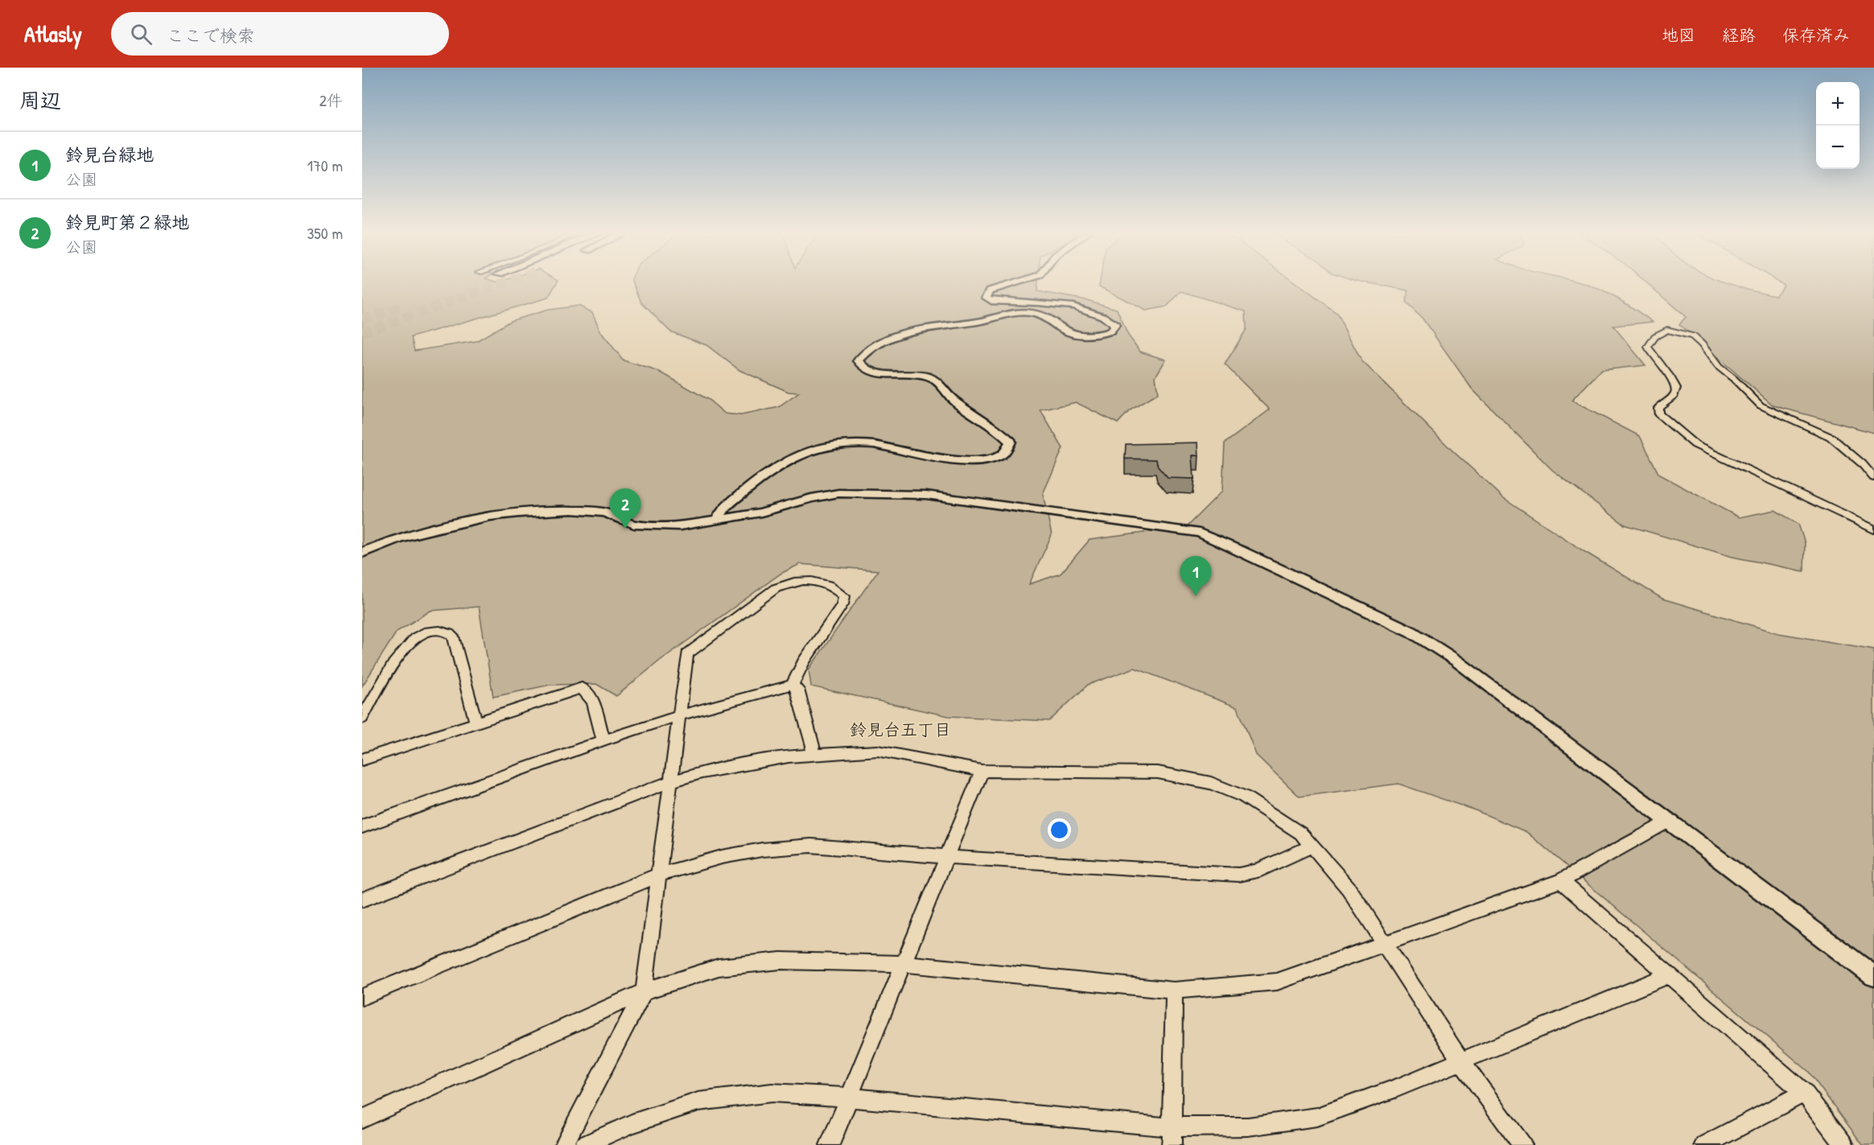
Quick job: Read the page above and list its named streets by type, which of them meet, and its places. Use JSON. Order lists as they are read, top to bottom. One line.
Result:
{"districts":["鈴見台五丁目"],"page":{"header":"Atlasly","search":"ここで検索","nav":["地図","経路","保存済み"],"heading":["周辺","2件"],"map_buttons":["+","−"],"list":[{"mark":"1","name":"鈴見台緑地","note":"公園","value":"170 m"},{"mark":"2","name":"鈴見町第２緑地","note":"公園","value":"350 m"}],"pins":["2","1"]}}
